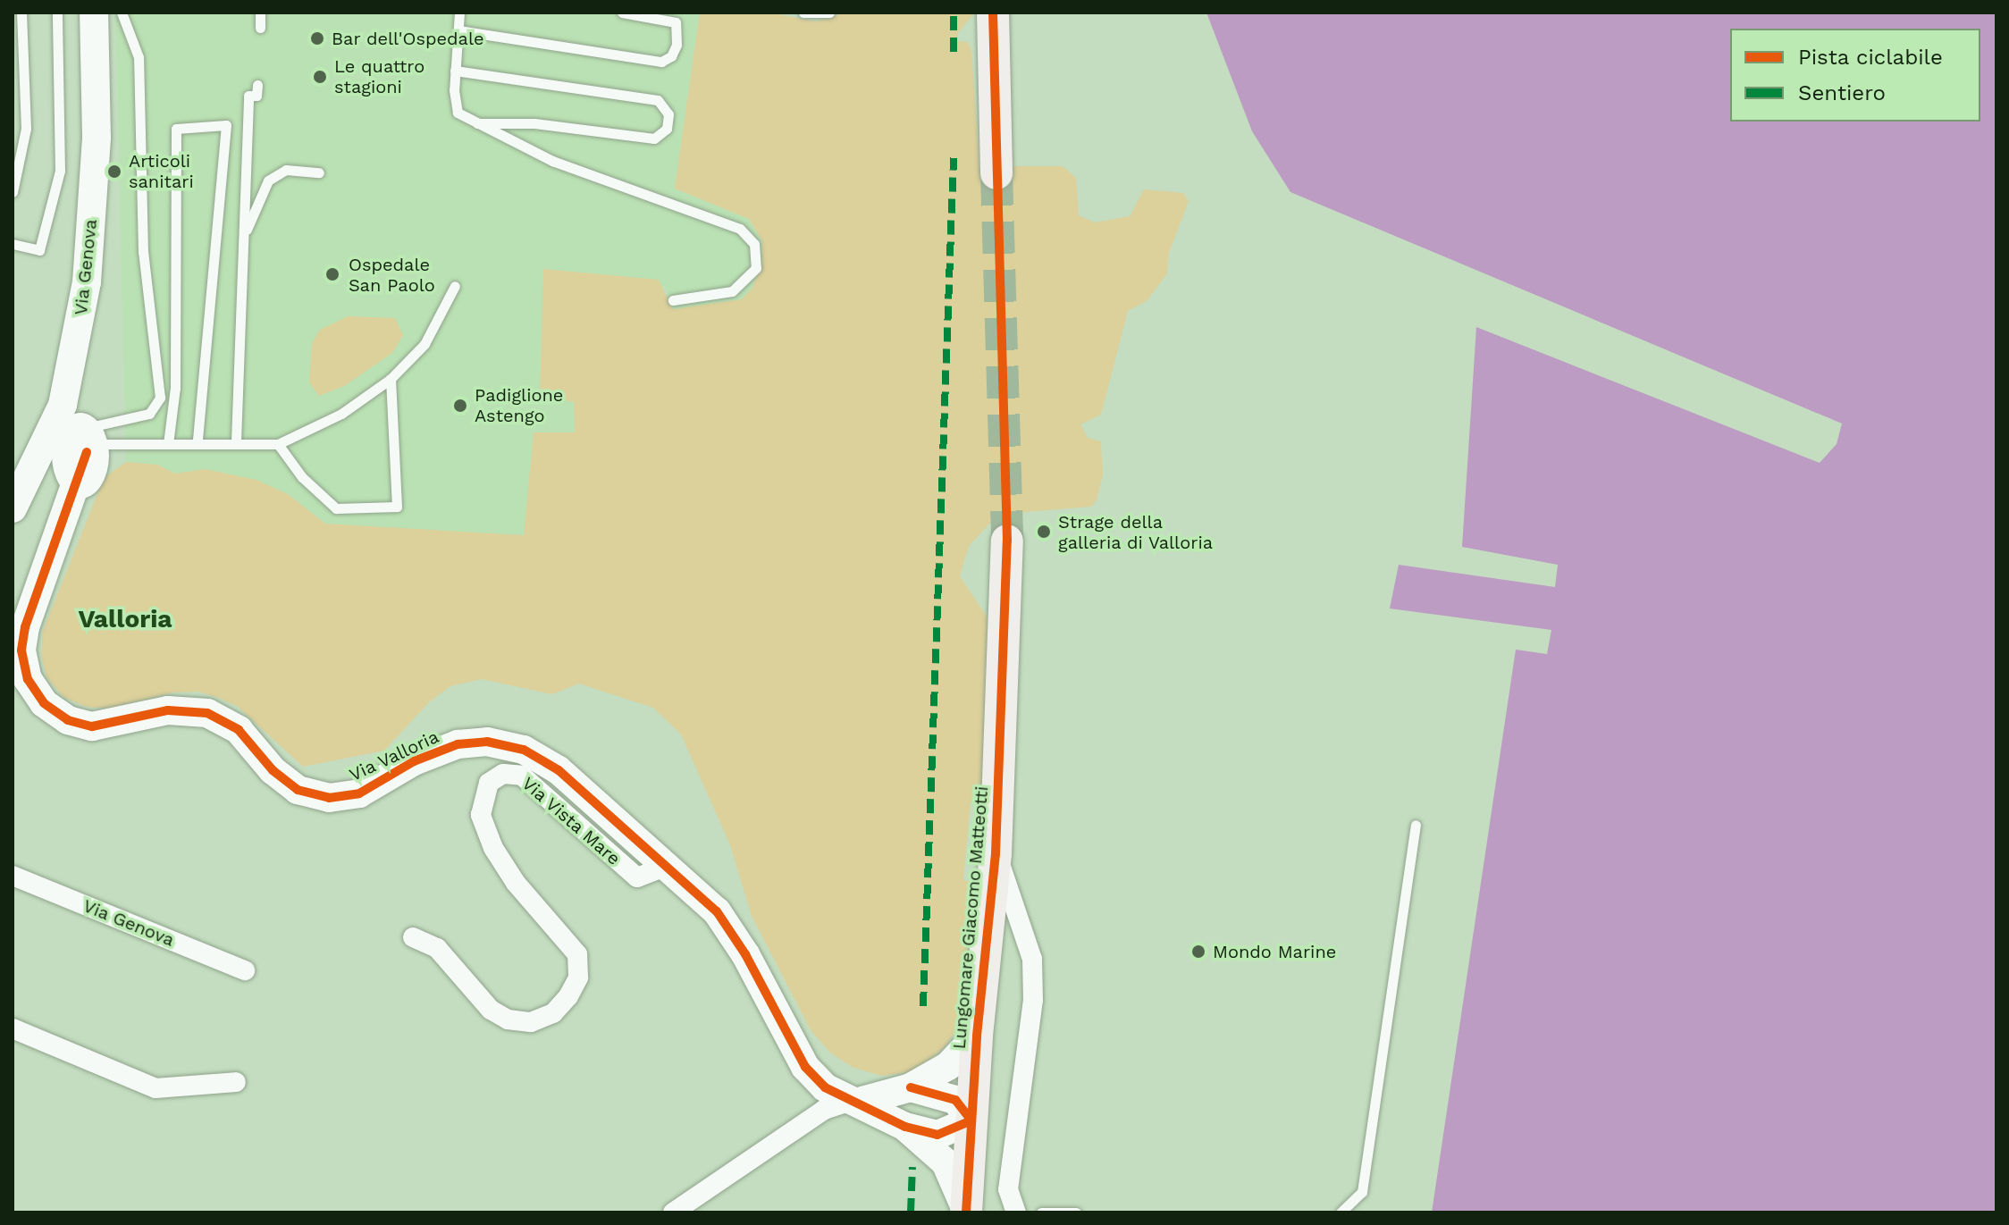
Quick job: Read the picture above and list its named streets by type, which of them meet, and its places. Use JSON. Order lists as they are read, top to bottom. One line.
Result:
{"streets":{"main road":["Lungomare Giacomo Matteotti"],"street":["Via Genova","Via Valloria","Via Vista Mare"]},"crossings":[["Via Genova","Via Valloria"],["Via Valloria","Via Vista Mare"]],"districts":["Valloria"],"places":["Bar dell'Ospedale","Le quattro stagioni","Articoli sanitari","Ospedale San Paolo","Padiglione Astengo","Strage della galleria di Valloria","Mondo Marine"],"legend":["Pista ciclabile","Sentiero"]}
